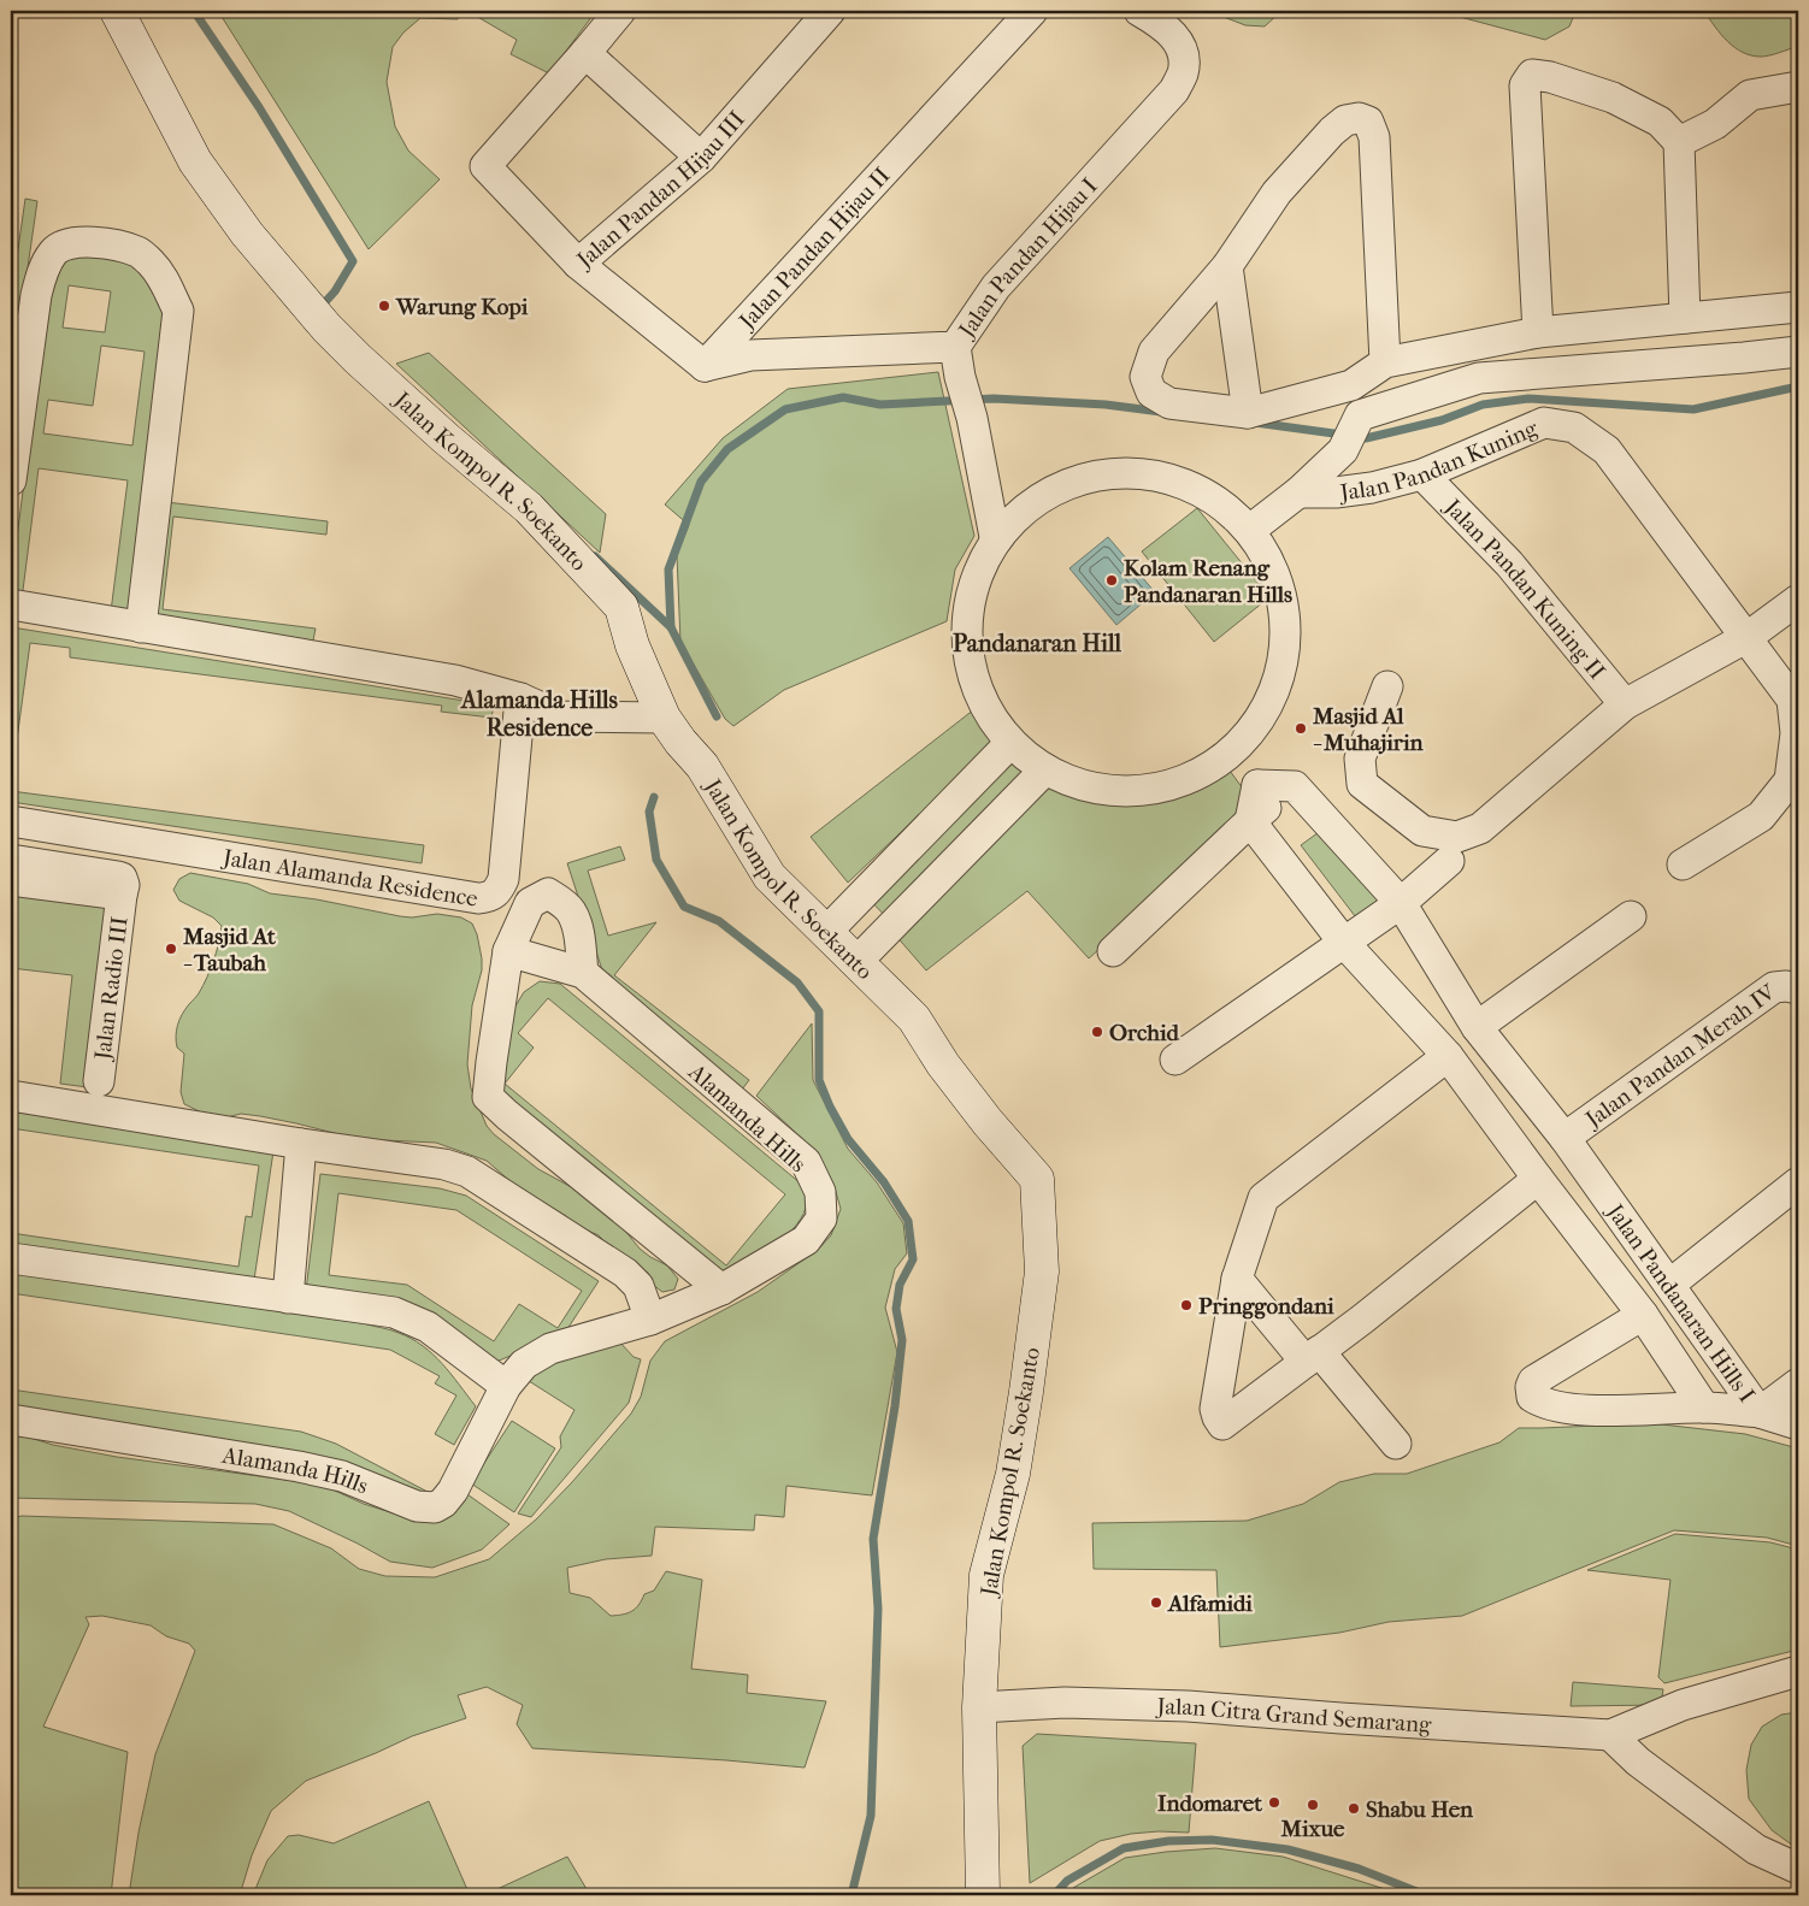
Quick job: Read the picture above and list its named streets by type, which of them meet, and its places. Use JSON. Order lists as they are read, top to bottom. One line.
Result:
{"streets":{"main road":["Jalan Kompol R. Soekanto"],"street":["Jalan Pandan Hijau III","Jalan Pandan Hijau II","Jalan Pandan Hijau I","Jalan Pandan Kuning","Jalan Pandan Kuning II","Jalan Alamanda Residence","Jalan Radio III","Jalan Pandan Merah IV","Alamanda Hills","Jalan Pandanaran Hills I","Jalan Citra Grand Semarang"]},"crossings":[["Jalan Pandan Hijau II","Jalan Pandan Hijau I"],["Jalan Pandan Kuning","Jalan Pandan Kuning II"],["Jalan Kompol R. Soekanto","Jalan Citra Grand Semarang"],["Jalan Pandan Merah IV","Jalan Pandanaran Hills I"]],"districts":["Pandanaran Hill","Alamanda Hills Residence"],"places":["Warung Kopi","Kolam Renang Pandanaran Hills","Masjid Al - Muhajirin","Masjid At - Taubah","Orchid","Pringgondani","Alfamidi","Indomaret","Mixue","Shabu Hen"]}
